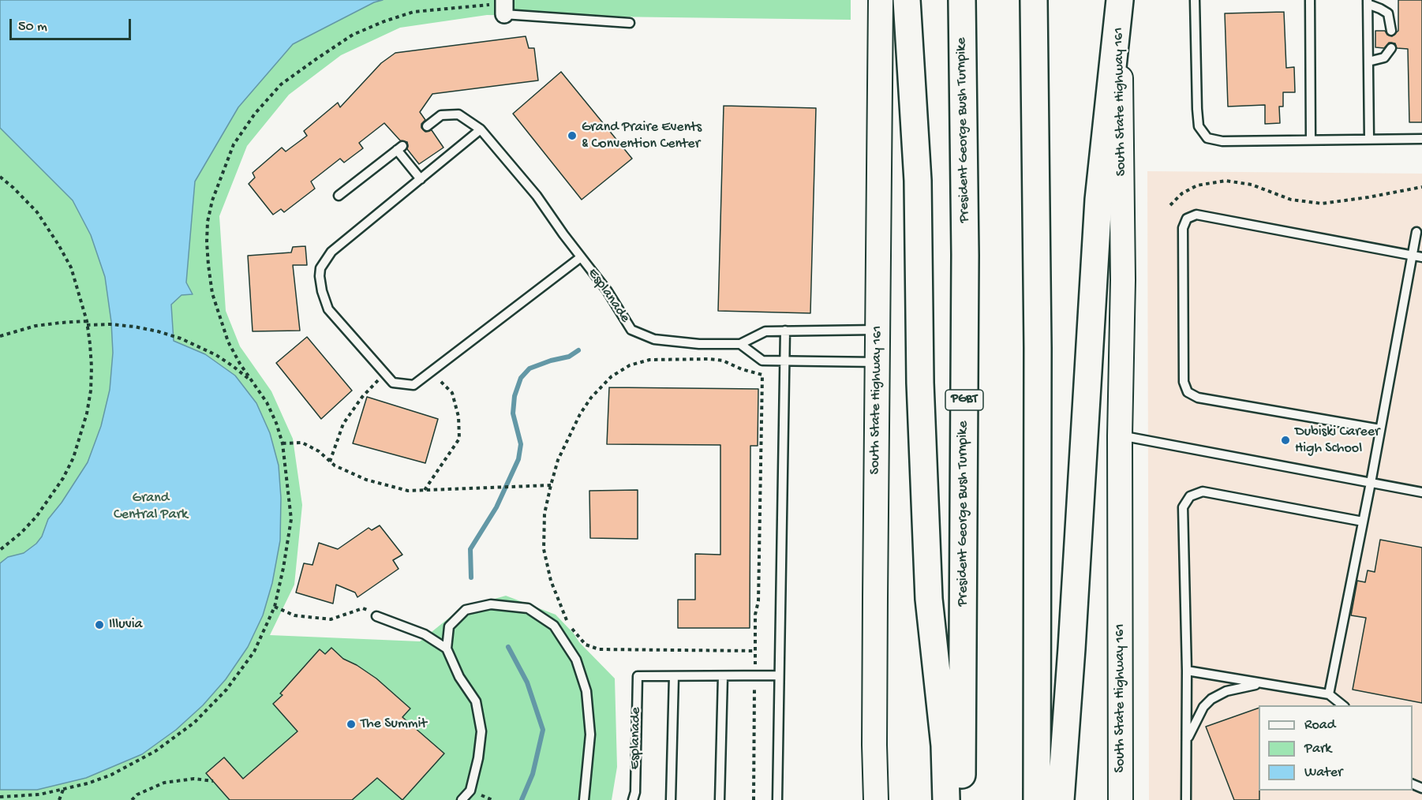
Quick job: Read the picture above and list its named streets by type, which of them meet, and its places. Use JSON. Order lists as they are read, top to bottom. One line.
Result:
{"streets":{"highway":["President George Bush Turnpike","PGBT"],"main road":["South State Highway 161"],"lane":["Esplanade"]},"parks":["Grand Central Park"],"places":["Grand Praire Events & Convention Center","Dubiski Career High School","Illuvia","The Summit"],"legend":["Road","Park","Water"],"scale_bar":"50 m"}
